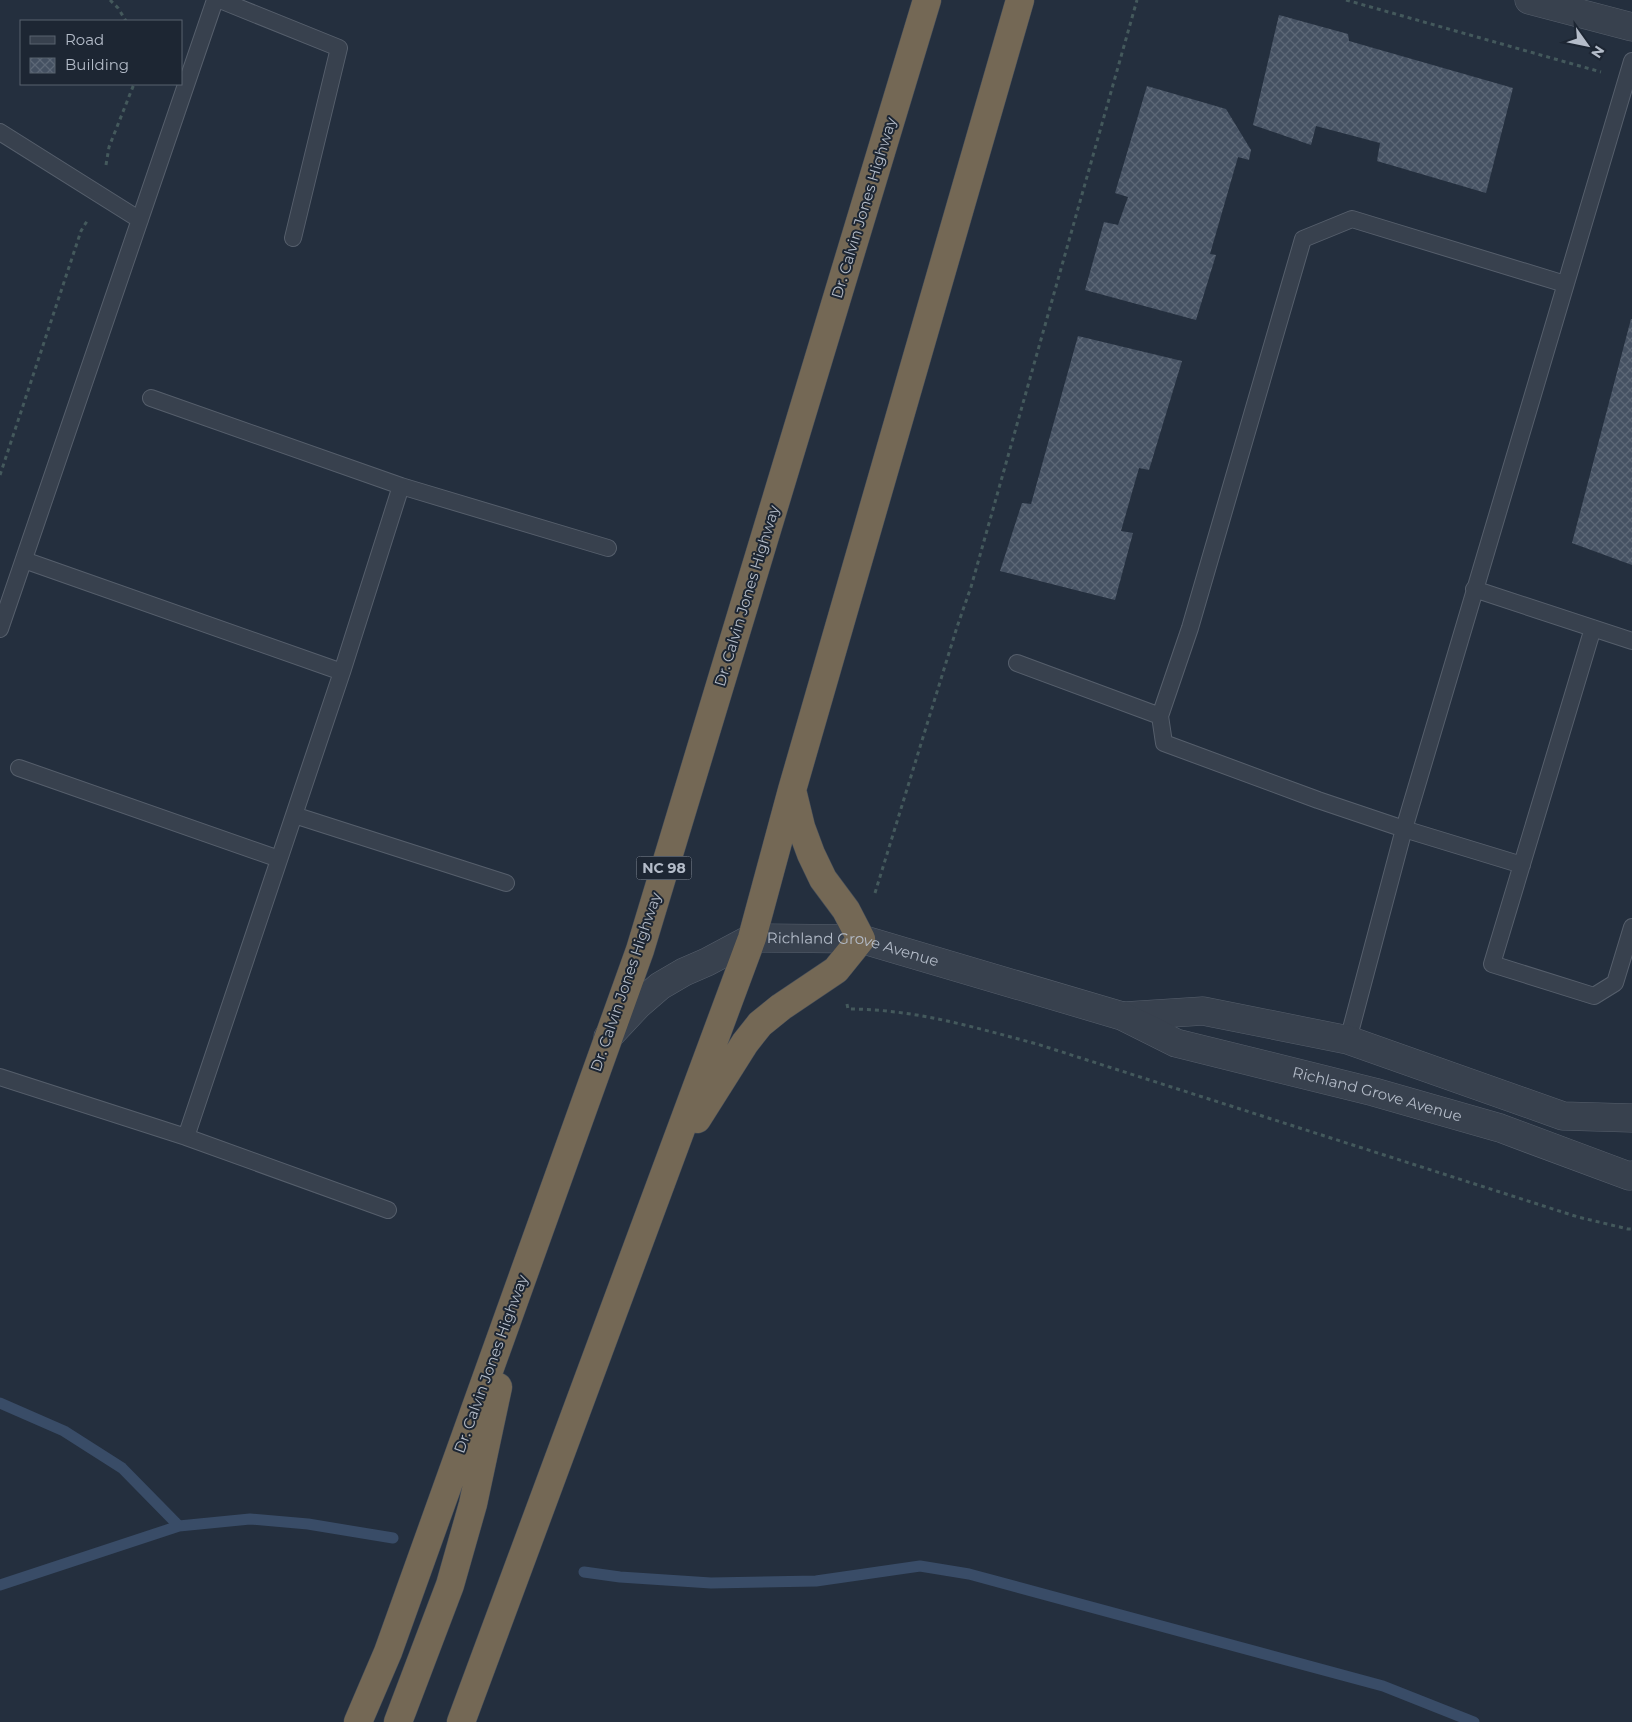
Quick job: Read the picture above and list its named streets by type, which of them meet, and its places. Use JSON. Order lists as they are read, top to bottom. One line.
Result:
{"streets":{"highway":["Dr. Calvin Jones Highway","NC 98"],"street":["Richland Grove Avenue"]},"crossings":[["Dr. Calvin Jones Highway","Richland Grove Avenue"]],"legend":["Road","Building"],"north":"bottom right"}
